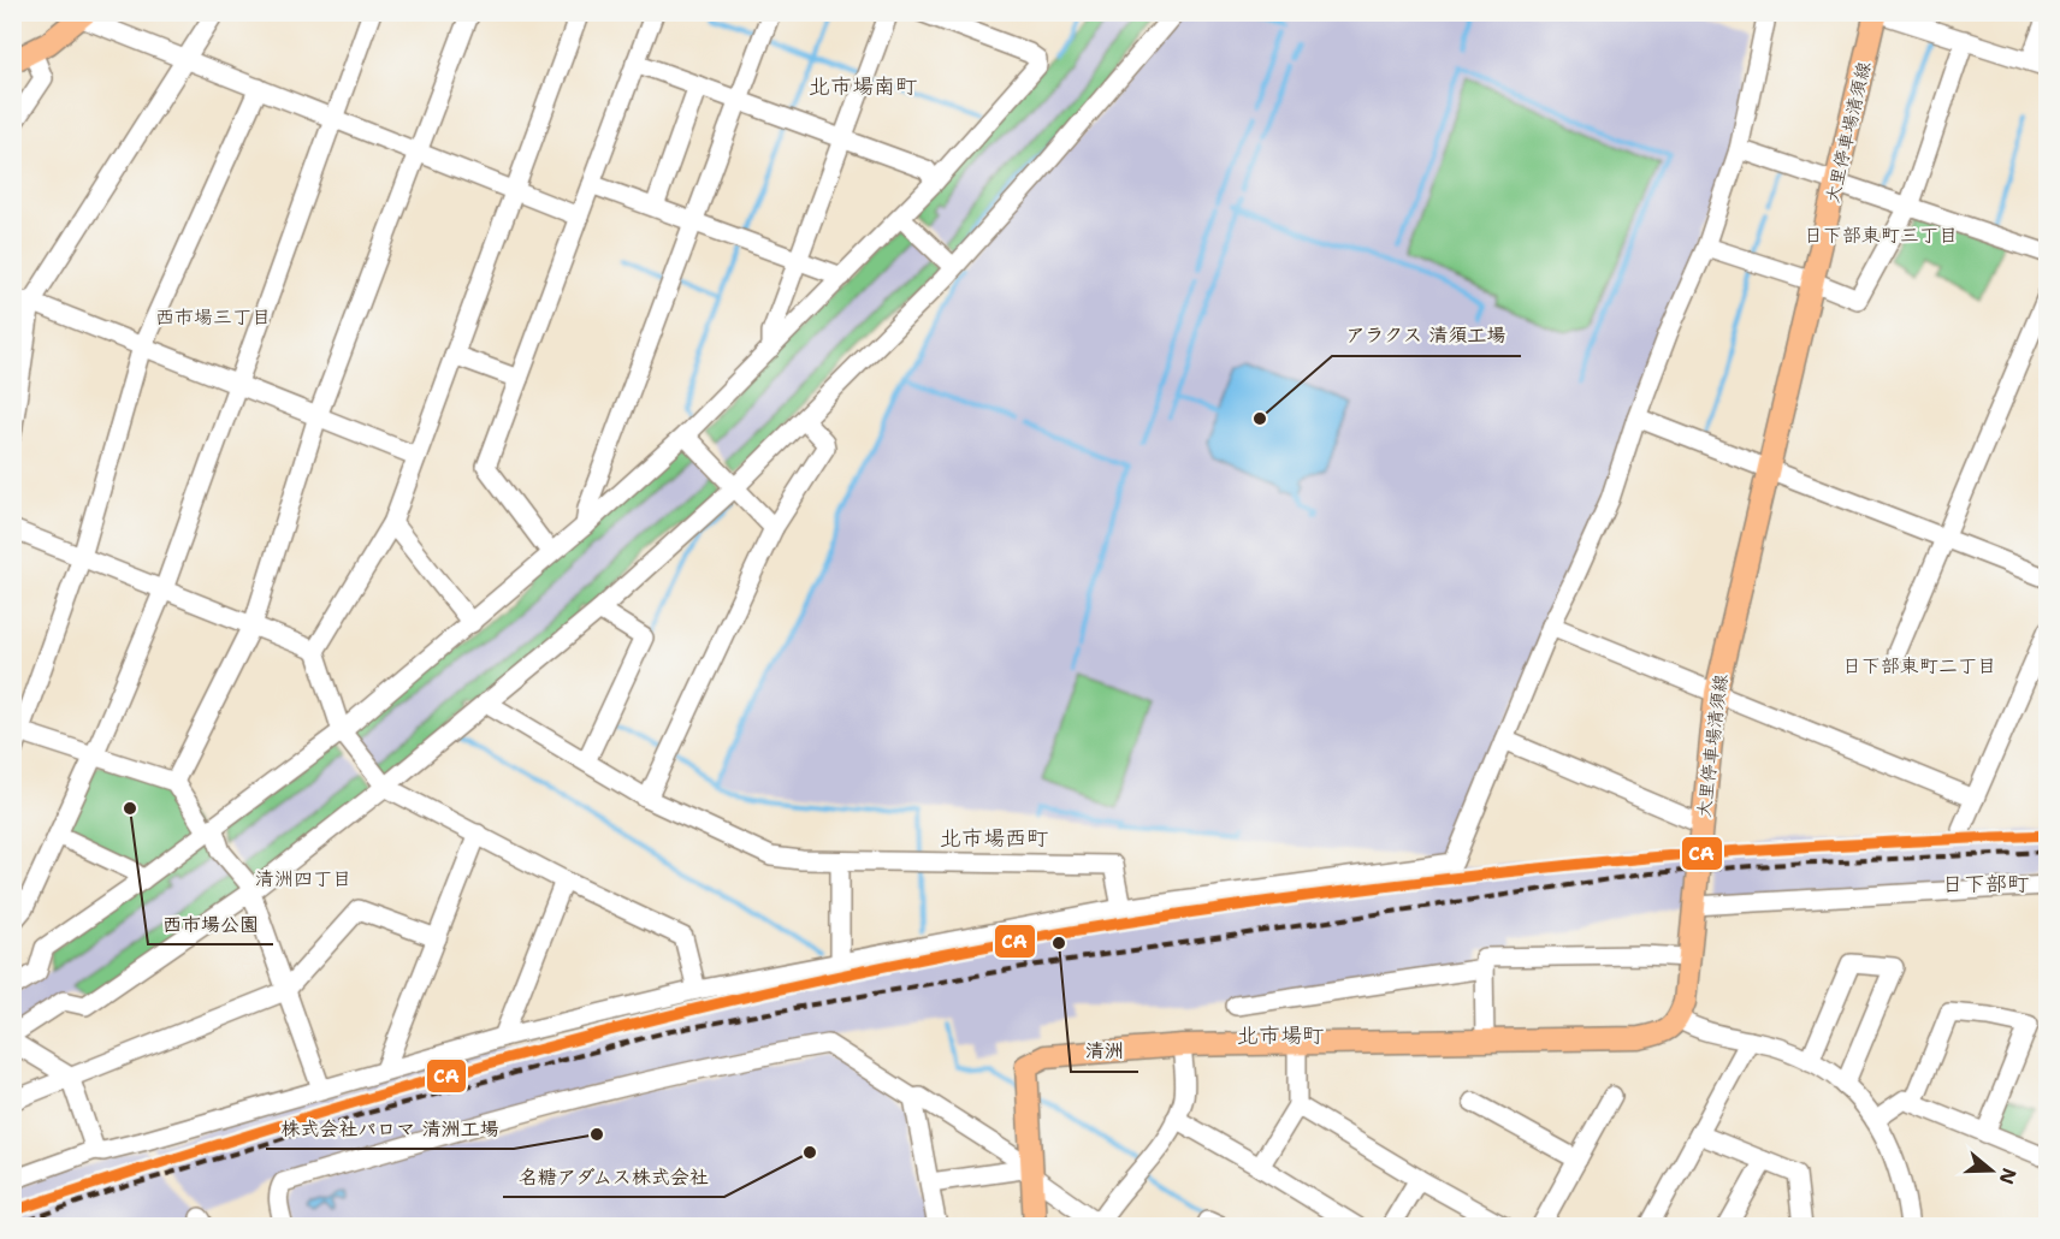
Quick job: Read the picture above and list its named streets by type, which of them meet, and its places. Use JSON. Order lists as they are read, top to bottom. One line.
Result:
{"streets":{"main road":["大里停車場清須線"]},"districts":["北市場南町","日下部東町三丁目","西市場三丁目","日下部東町二丁目","北市場西町","清洲四丁目","日下部町","北市場町"],"places":["アラクス 清須工場","西市場公園","清洲","株式会社パロマ 清洲工場","名糖アダムス株式会社"],"lines":["transit line CA"],"north":"right"}
